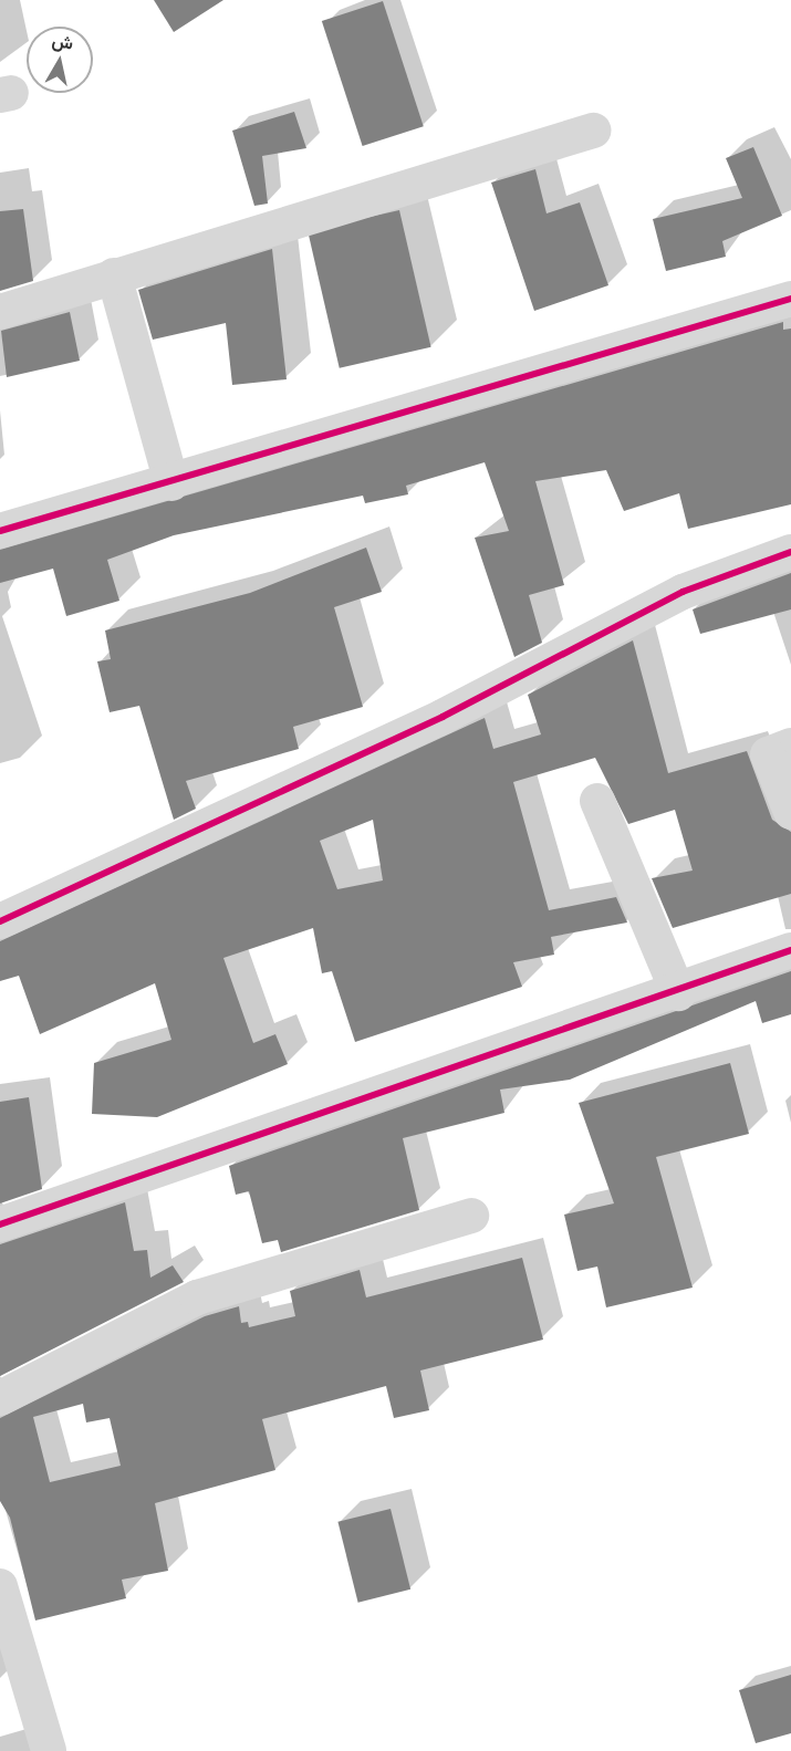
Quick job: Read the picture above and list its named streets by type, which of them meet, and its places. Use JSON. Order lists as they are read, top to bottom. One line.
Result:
{"north":"top"}
